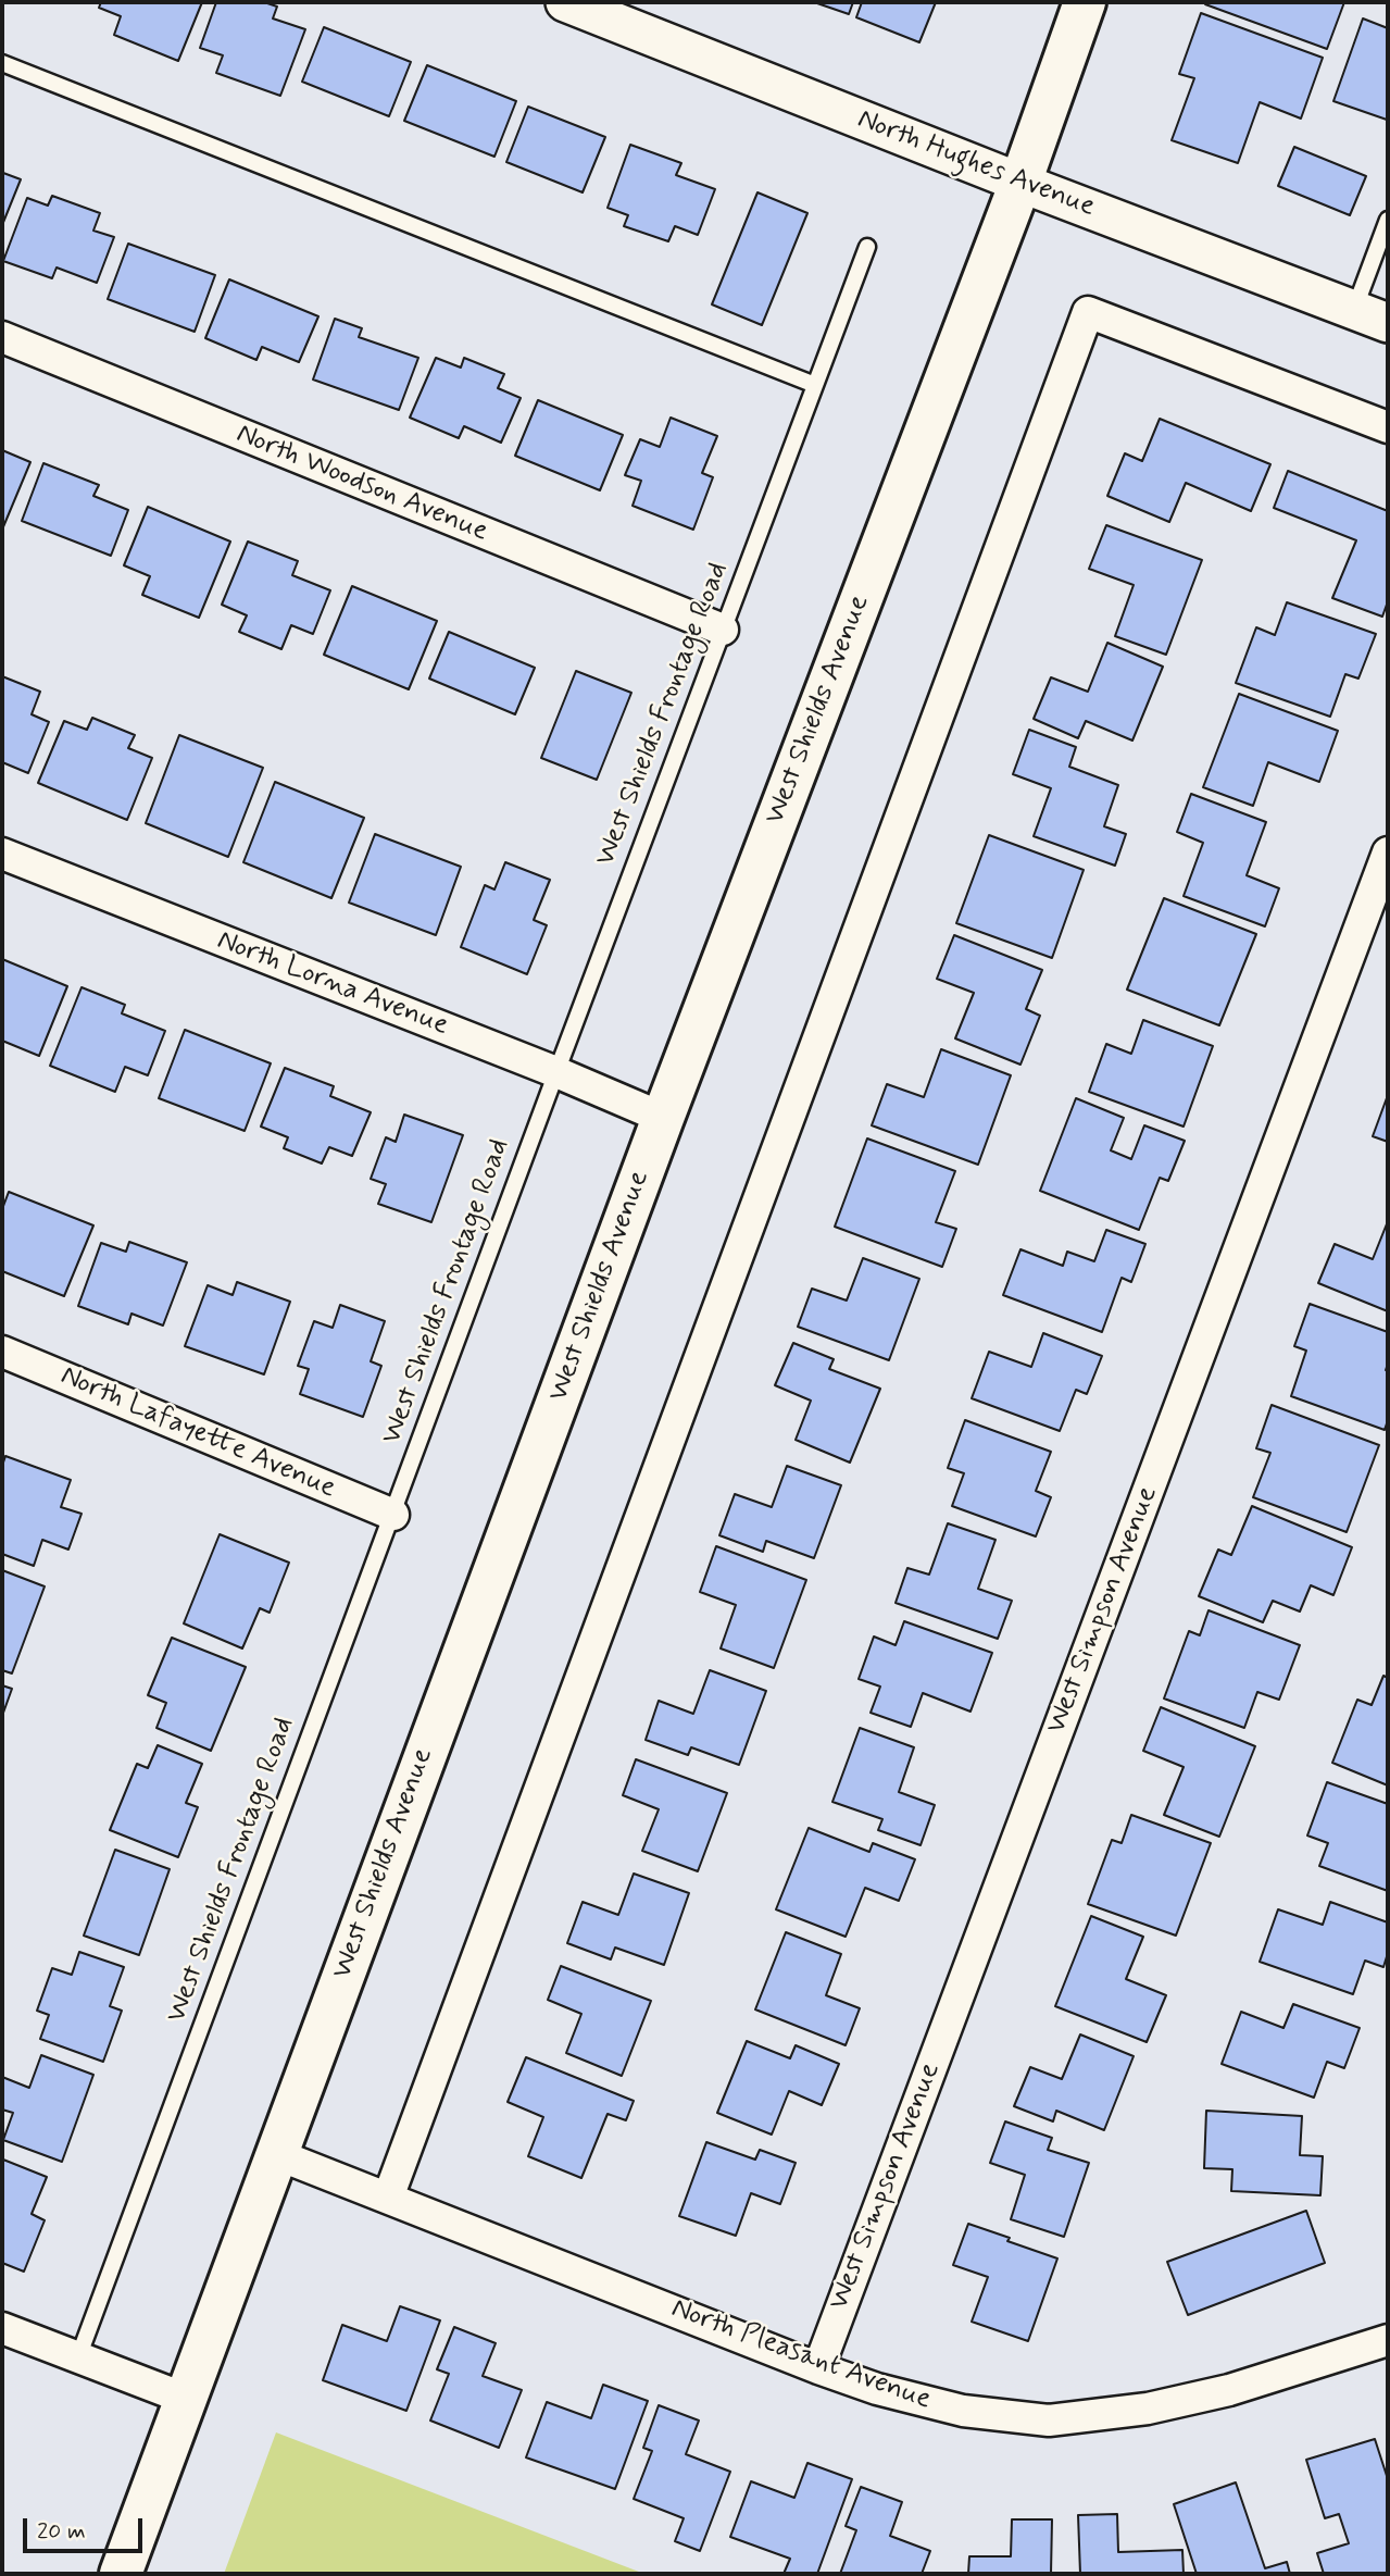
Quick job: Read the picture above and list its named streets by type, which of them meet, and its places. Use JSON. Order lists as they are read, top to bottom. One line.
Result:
{"streets":{"main road":["West Shields Avenue"],"street":["North Hughes Avenue","North Woodson Avenue","North Lorna Avenue","North Lafayette Avenue","West Simpson Avenue","North Pleasant Avenue"],"lane":["West Shields Frontage Road"]},"crossings":[["North Hughes Avenue","West Shields Avenue"],["North Woodson Avenue","West Shields Frontage Road"],["West Shields Avenue","North Lorna Avenue"],["West Shields Avenue","North Pleasant Avenue"],["West Shields Frontage Road","North Lorna Avenue"],["West Shields Frontage Road","North Lafayette Avenue"],["West Simpson Avenue","North Pleasant Avenue"]],"scale_bar":"20 m"}
